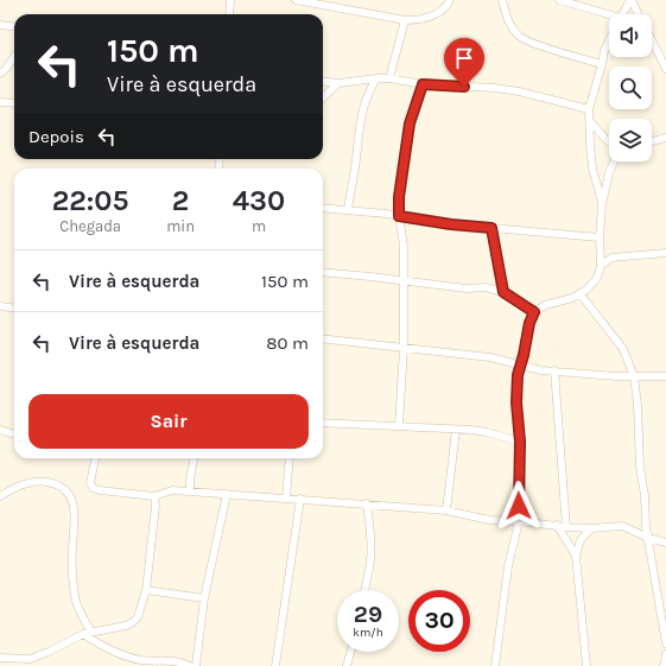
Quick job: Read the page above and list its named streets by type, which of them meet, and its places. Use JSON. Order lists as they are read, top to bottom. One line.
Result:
{"page":{"turn":["150 m","Vire à esquerda"],"then":"Depois","eta":["22:05","Chegada","2","min","430","m"],"list":[{"name":"Vire à esquerda","value":"150 m"},{"name":"Vire à esquerda","value":"80 m"}],"buttons":"Sair","speed":"29 km/h","limit":"30"}}
